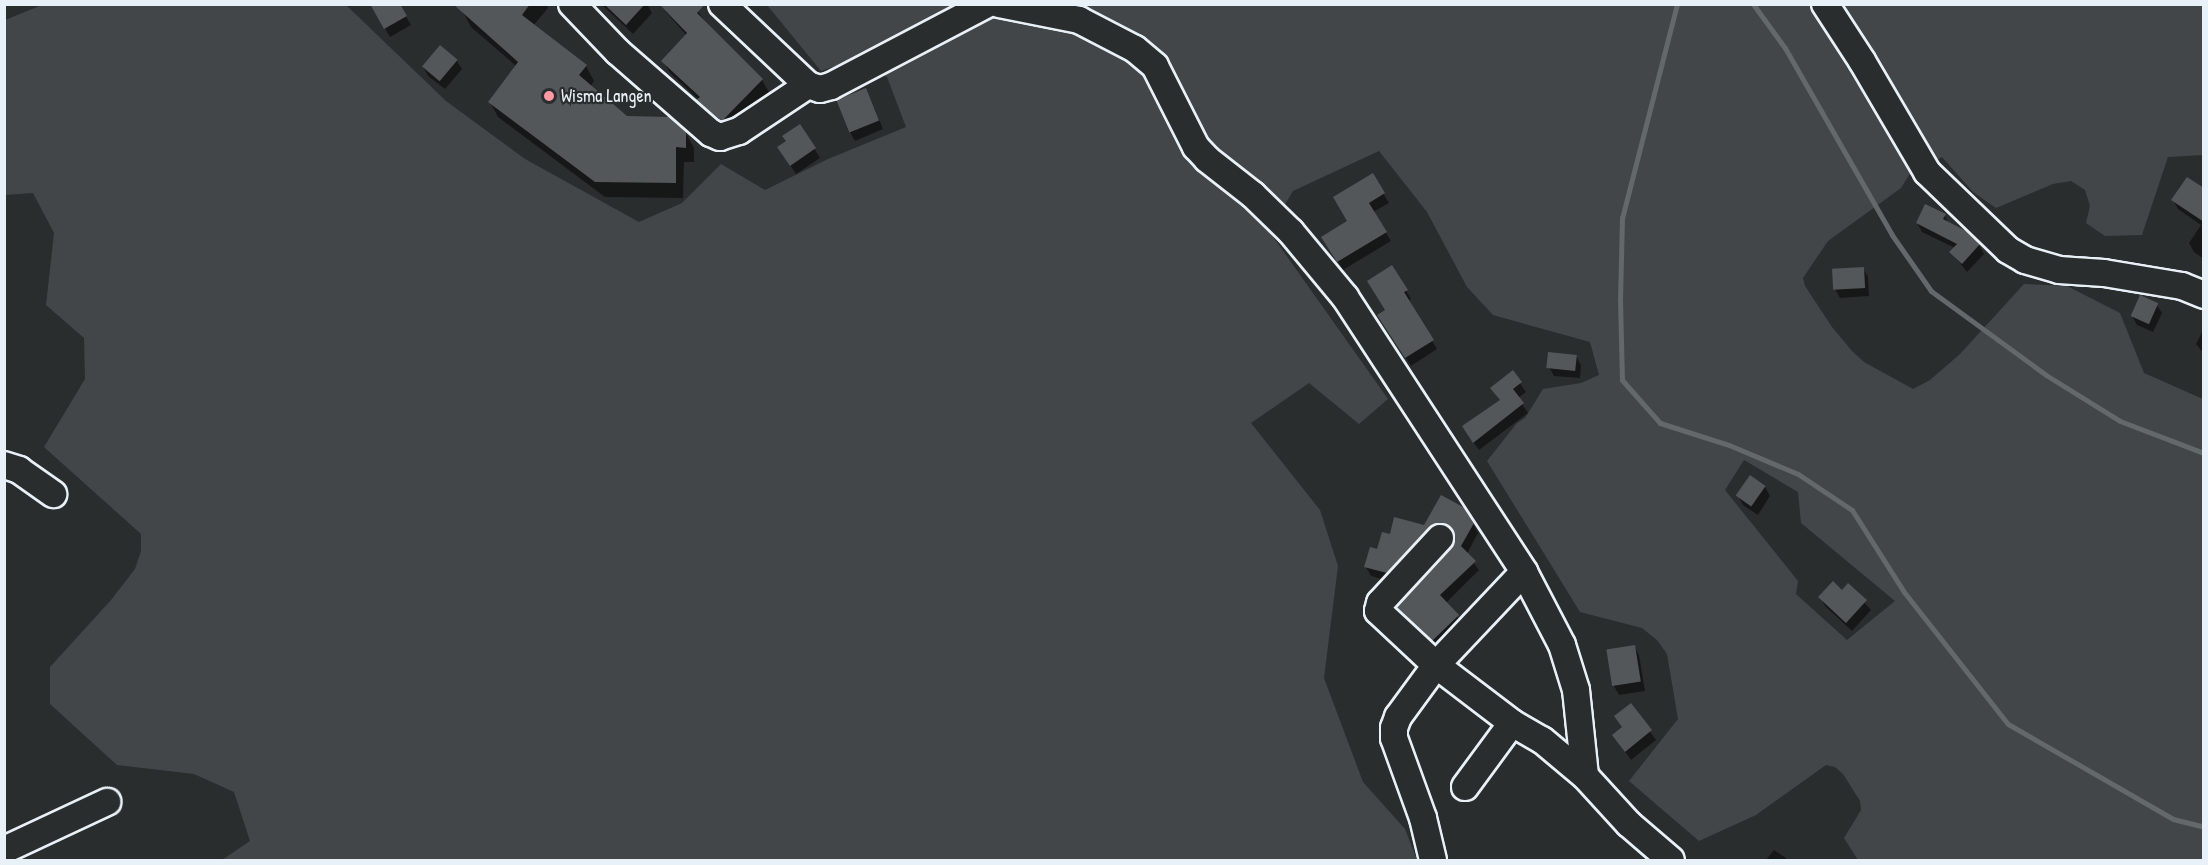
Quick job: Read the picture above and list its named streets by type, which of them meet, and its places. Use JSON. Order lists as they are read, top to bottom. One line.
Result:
{"places":["Wisma Langen"]}
